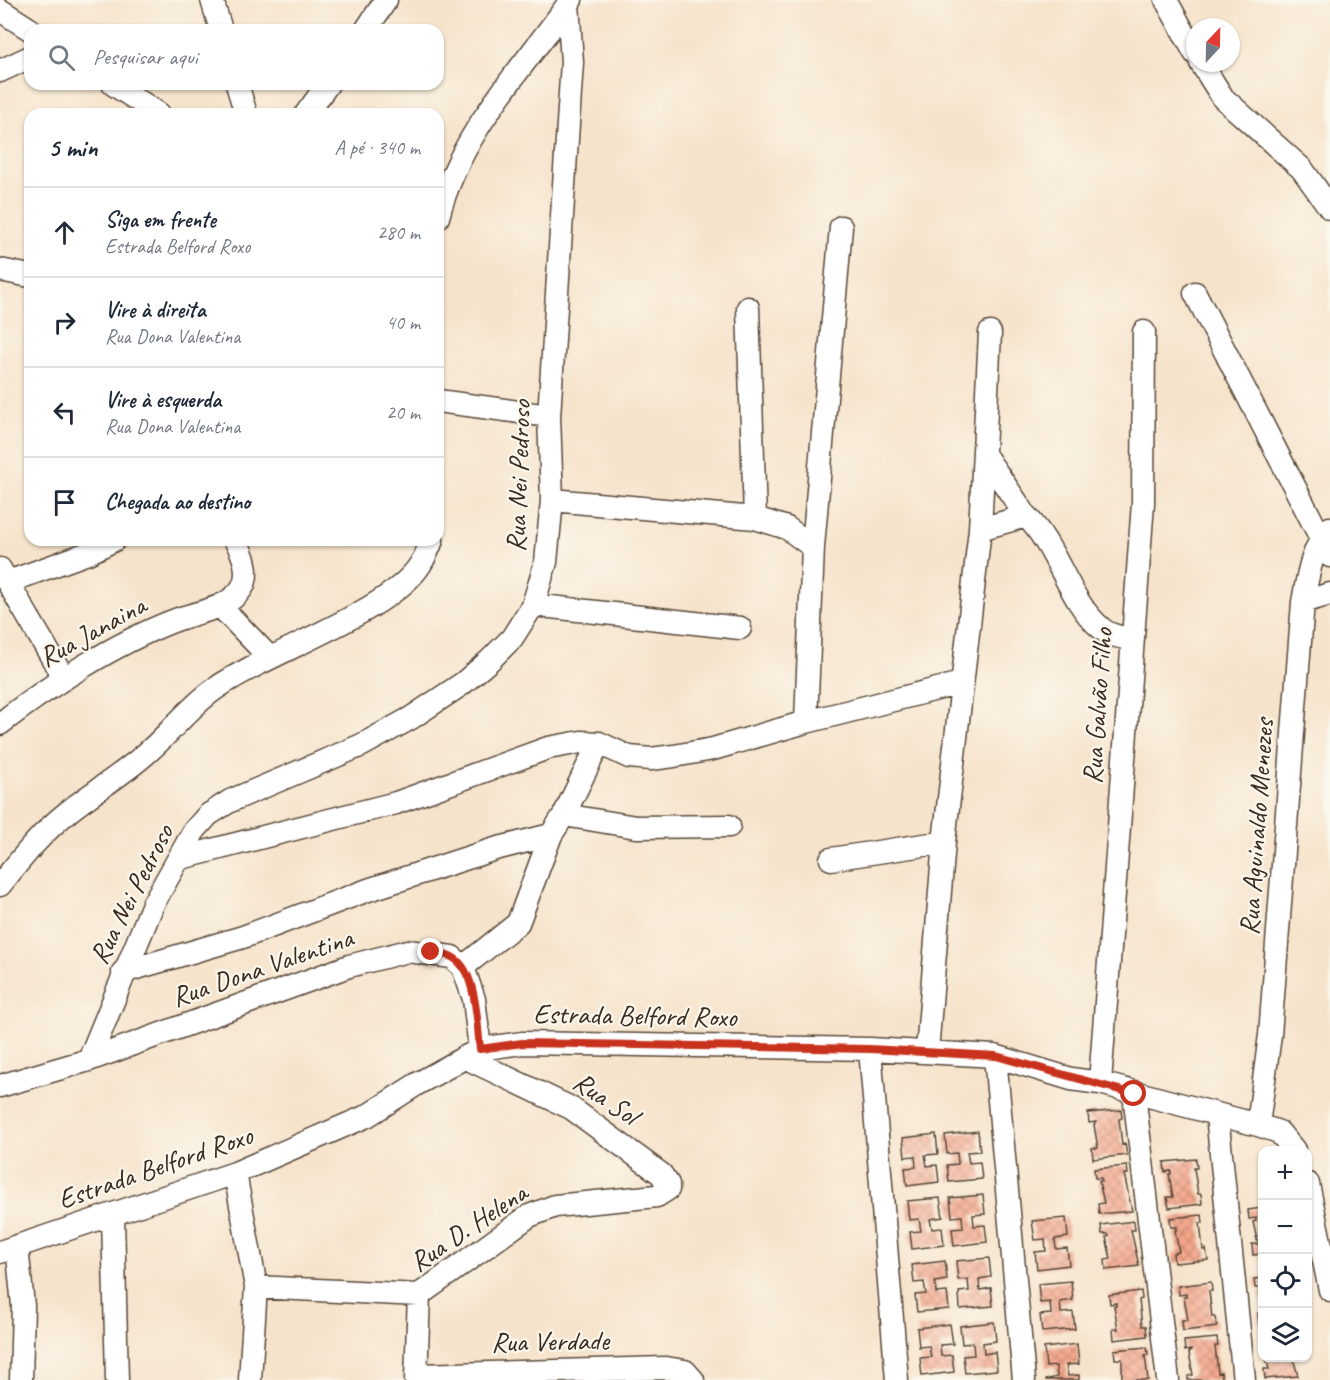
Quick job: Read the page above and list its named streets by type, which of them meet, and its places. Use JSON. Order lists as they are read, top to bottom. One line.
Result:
{"streets":{"street":["Rua Nei Pedroso","Rua Janaina","Rua Galvão Filho","Rua Aguinaldo Menezes","Rua Dona Valentina","Estrada Belford Roxo","Rua Sol","Rua D. Helena","Rua Verdade"]},"crossings":[["Rua Nei Pedroso","Rua Dona Valentina"],["Rua Galvão Filho","Estrada Belford Roxo"],["Rua Aguinaldo Menezes","Estrada Belford Roxo"],["Estrada Belford Roxo","Rua Sol"],["Rua Sol","Rua D. Helena"],["Rua D. Helena","Rua Verdade"]],"north":"top","page":{"search":"Pesquisar aqui","heading":["5 min","A pé · 340 m"],"list":[["Siga em frente","Estrada Belford Roxo","280 m"],["Vire à direita","Rua Dona Valentina","40 m"],["Vire à esquerda","Rua Dona Valentina","20 m"],"Chegada ao destino"],"map_buttons":["+","−"]}}
